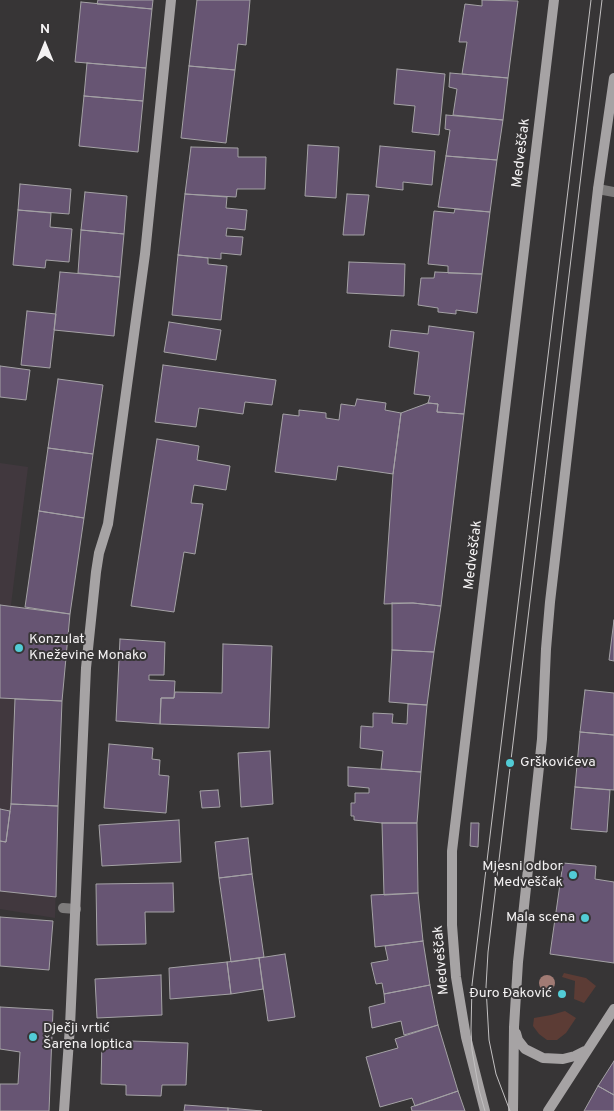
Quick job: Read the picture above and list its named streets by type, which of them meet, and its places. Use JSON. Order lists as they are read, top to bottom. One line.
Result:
{"streets":{"main road":["Medveščak"]},"places":["Konzulat Kneževine Monako","Grškovićeva","Mjesni odbor Medveščak","Mala scena","Đuro Đaković","Dječji vrtić Šarena loptica"],"north":"top"}
